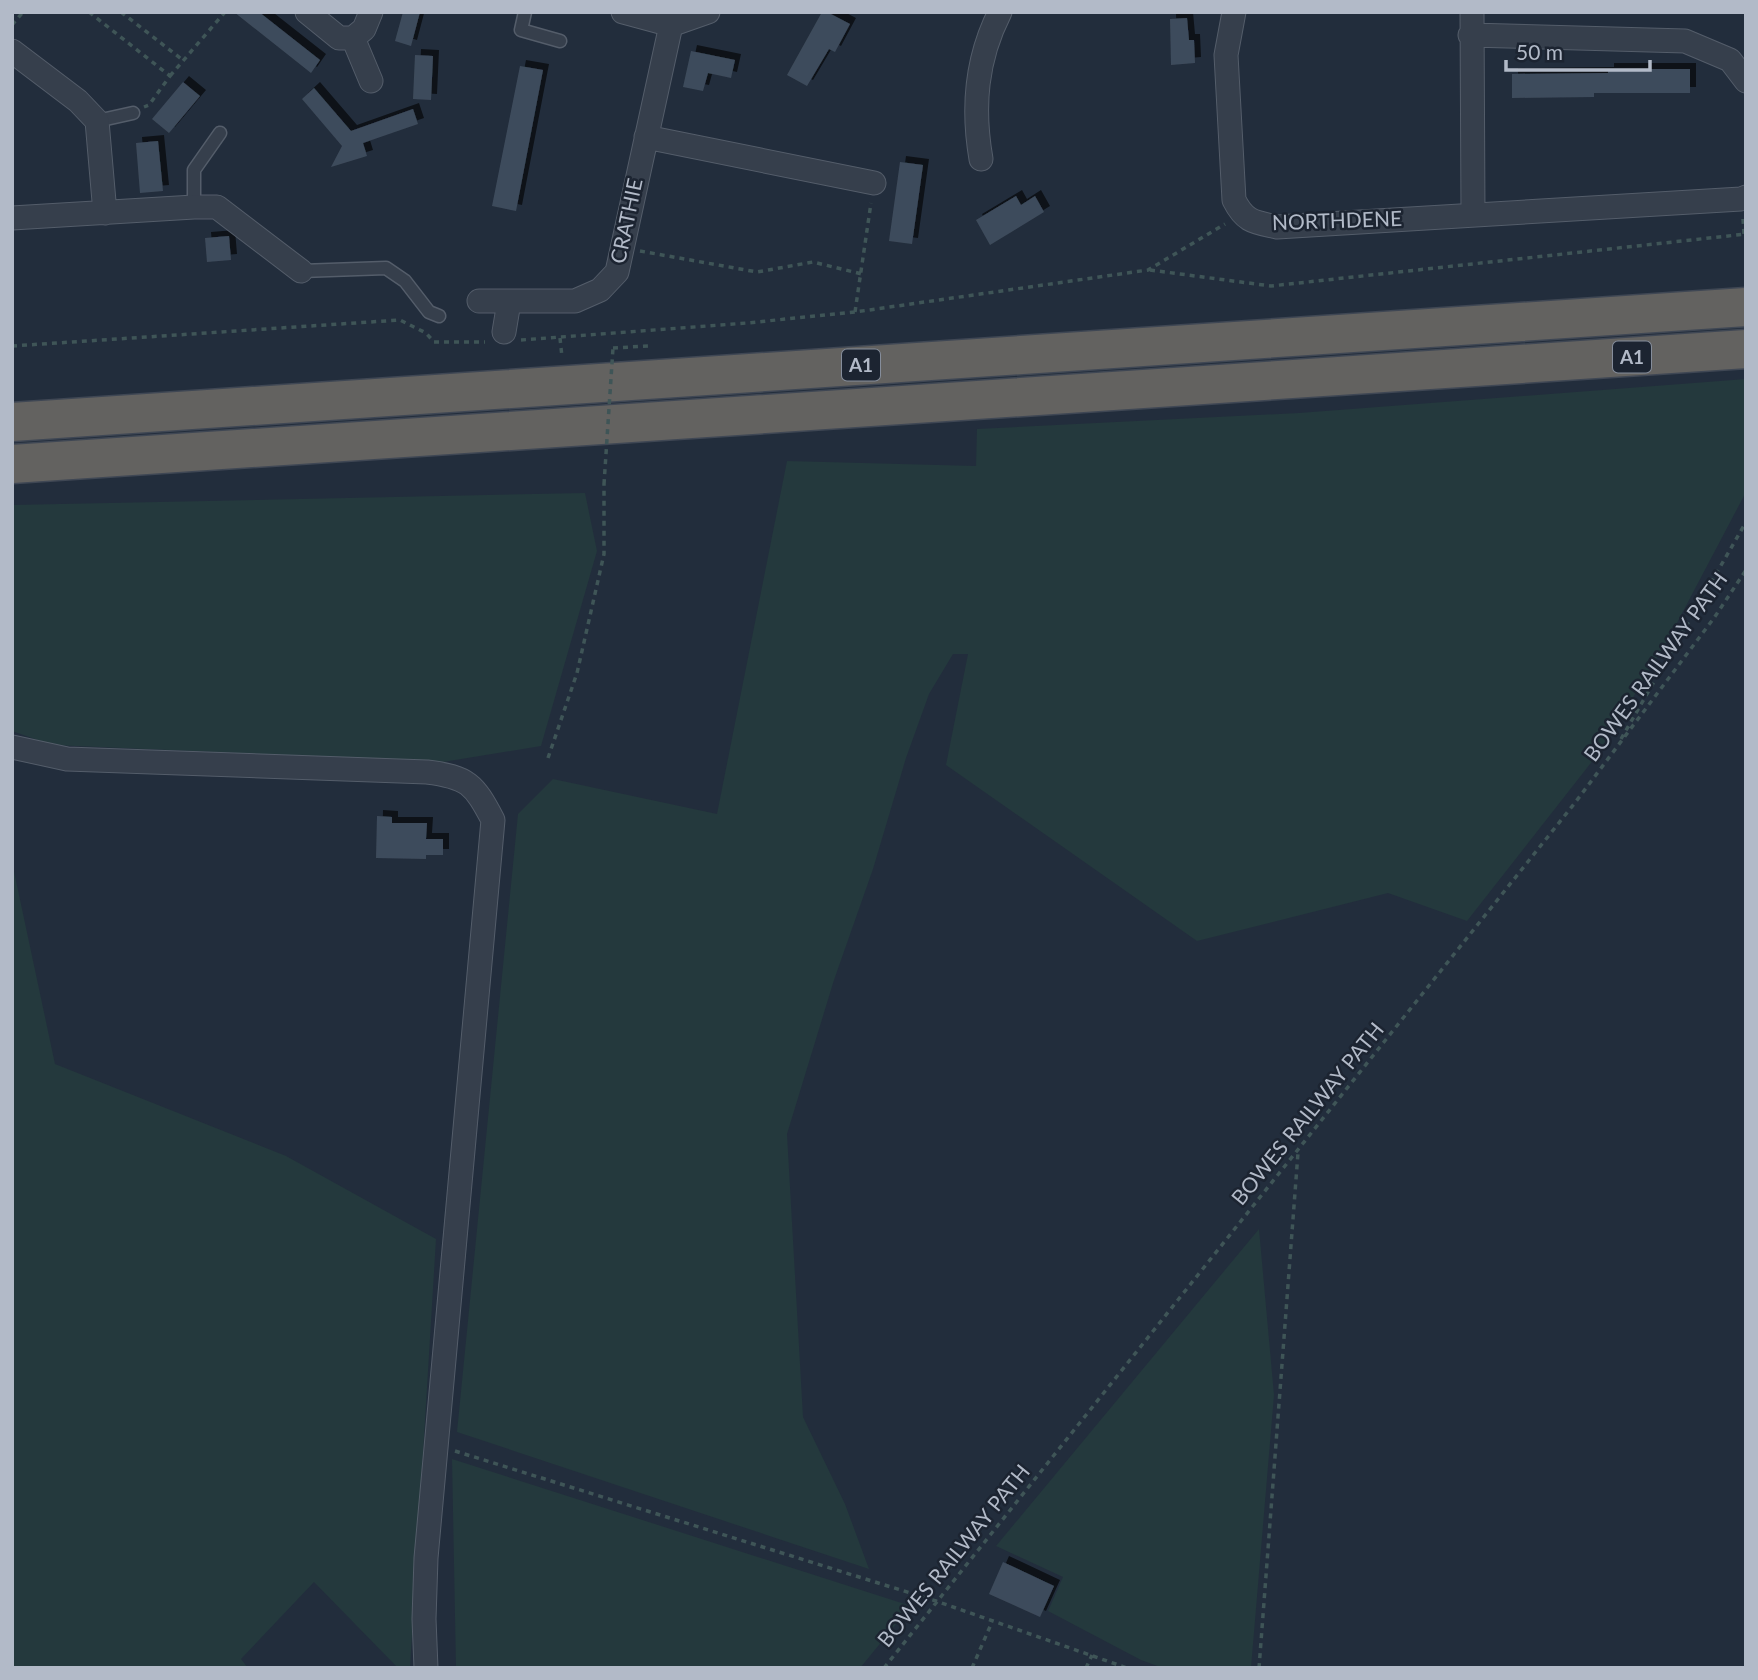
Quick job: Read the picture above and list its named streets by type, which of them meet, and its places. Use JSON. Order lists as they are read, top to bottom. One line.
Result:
{"streets":{"highway":["A1"],"street":["CRATHIE","NORTHDENE"],"path":["BOWES RAILWAY PATH"]},"scale_bar":"50 m"}
